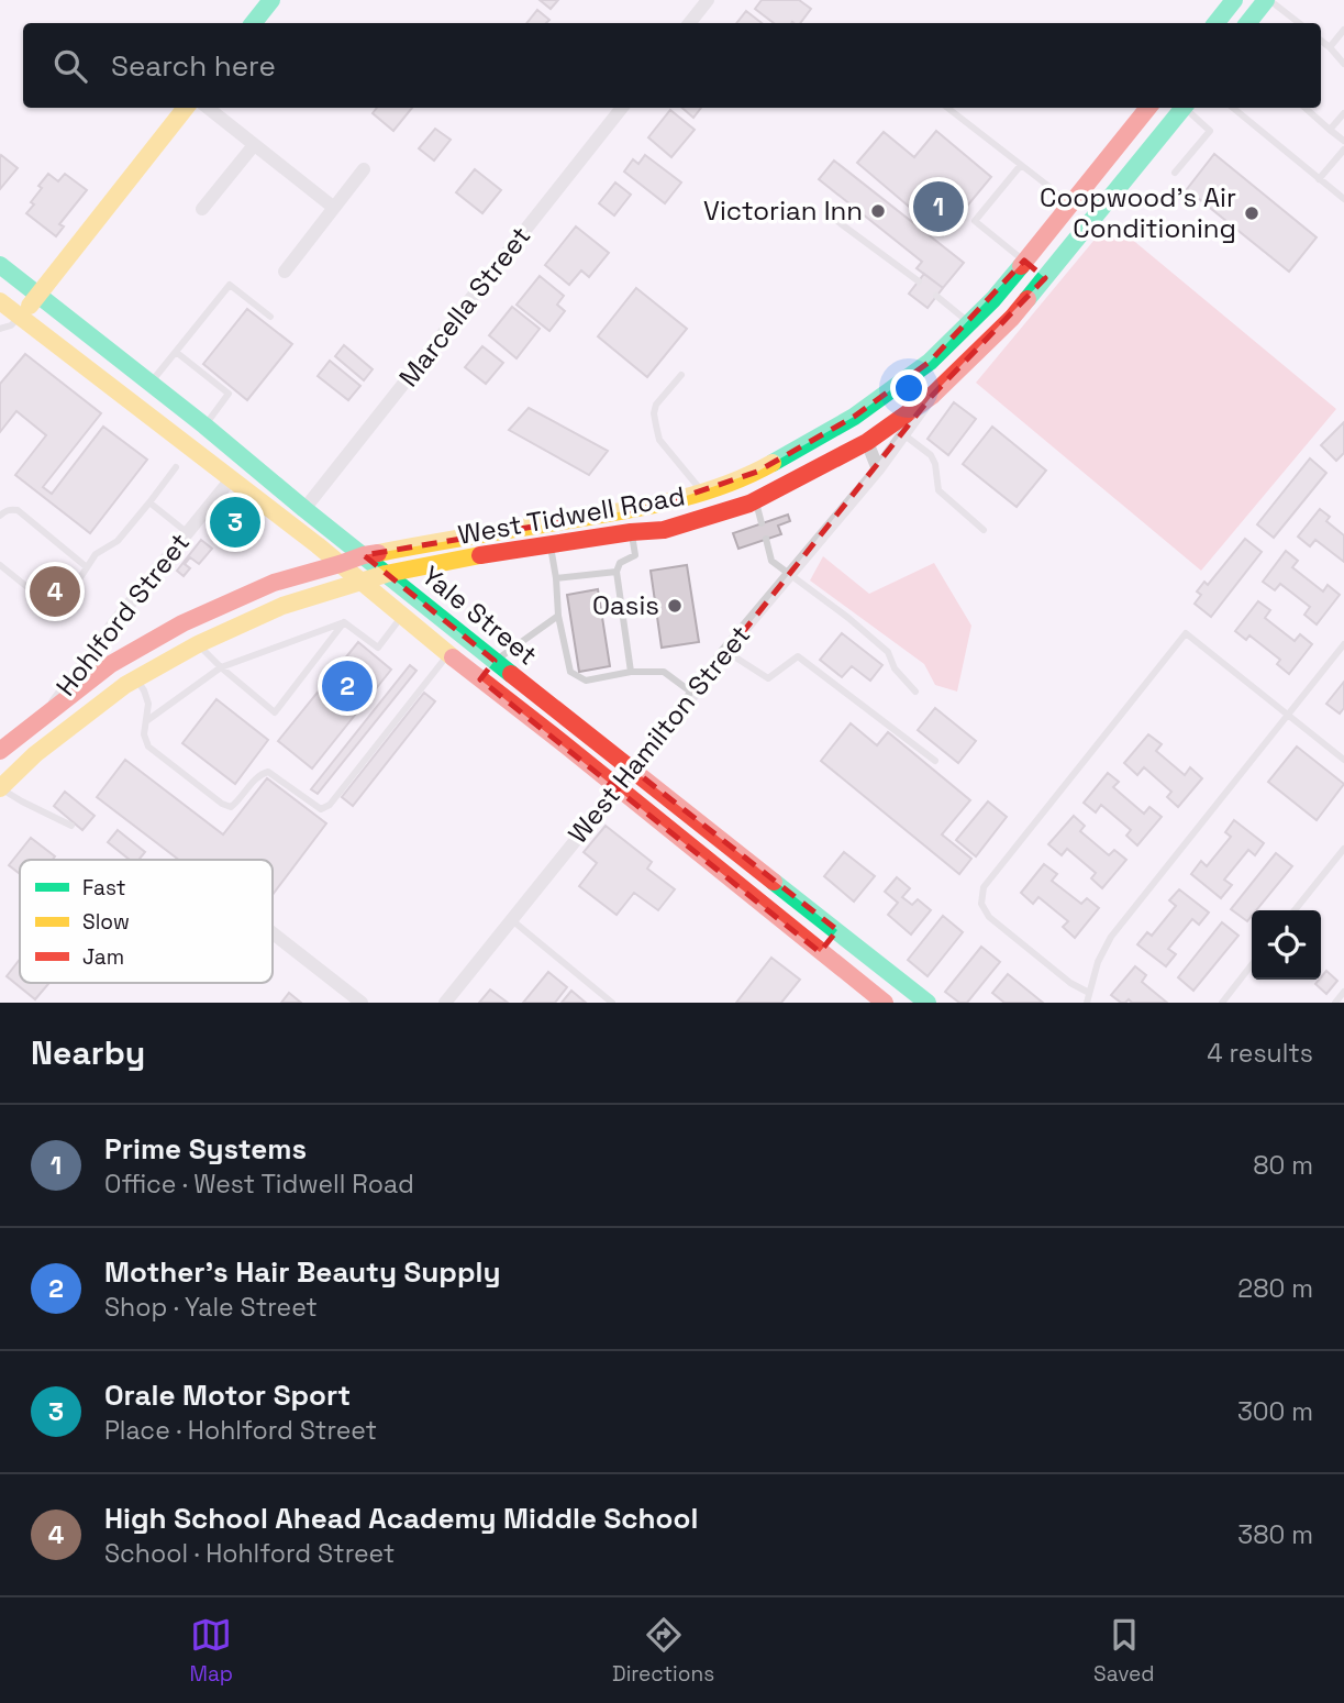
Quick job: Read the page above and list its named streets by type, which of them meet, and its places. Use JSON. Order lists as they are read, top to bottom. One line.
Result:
{"streets":{"main road":["West Tidwell Road","Yale Street"],"street":["Marcella Street","Hohlford Street","West Hamilton Street"]},"crossings":[["Marcella Street","Yale Street"],["West Tidwell Road","Hohlford Street"],["West Tidwell Road","Yale Street"],["West Tidwell Road","West Hamilton Street"],["Hohlford Street","Yale Street"],["Yale Street","West Hamilton Street"]],"places":["Victorian Inn","Coopwood's Air Conditioning","Oasis"],"legend":["Fast","Slow","Jam"],"page":{"search":"Search here","pins":["1","3","4","2"],"heading":["Nearby","4 results"],"list":[{"mark":"1","name":"Prime Systems","note":"Office · West Tidwell Road","value":"80 m"},{"mark":"2","name":"Mother's Hair Beauty Supply","note":"Shop · Yale Street","value":"280 m"},{"mark":"3","name":"Orale Motor Sport","note":"Place · Hohlford Street","value":"300 m"},{"mark":"4","name":"High School Ahead Academy Middle School","note":"School · Hohlford Street","value":"380 m"}],"nav":["Map","Directions","Saved"]}}
